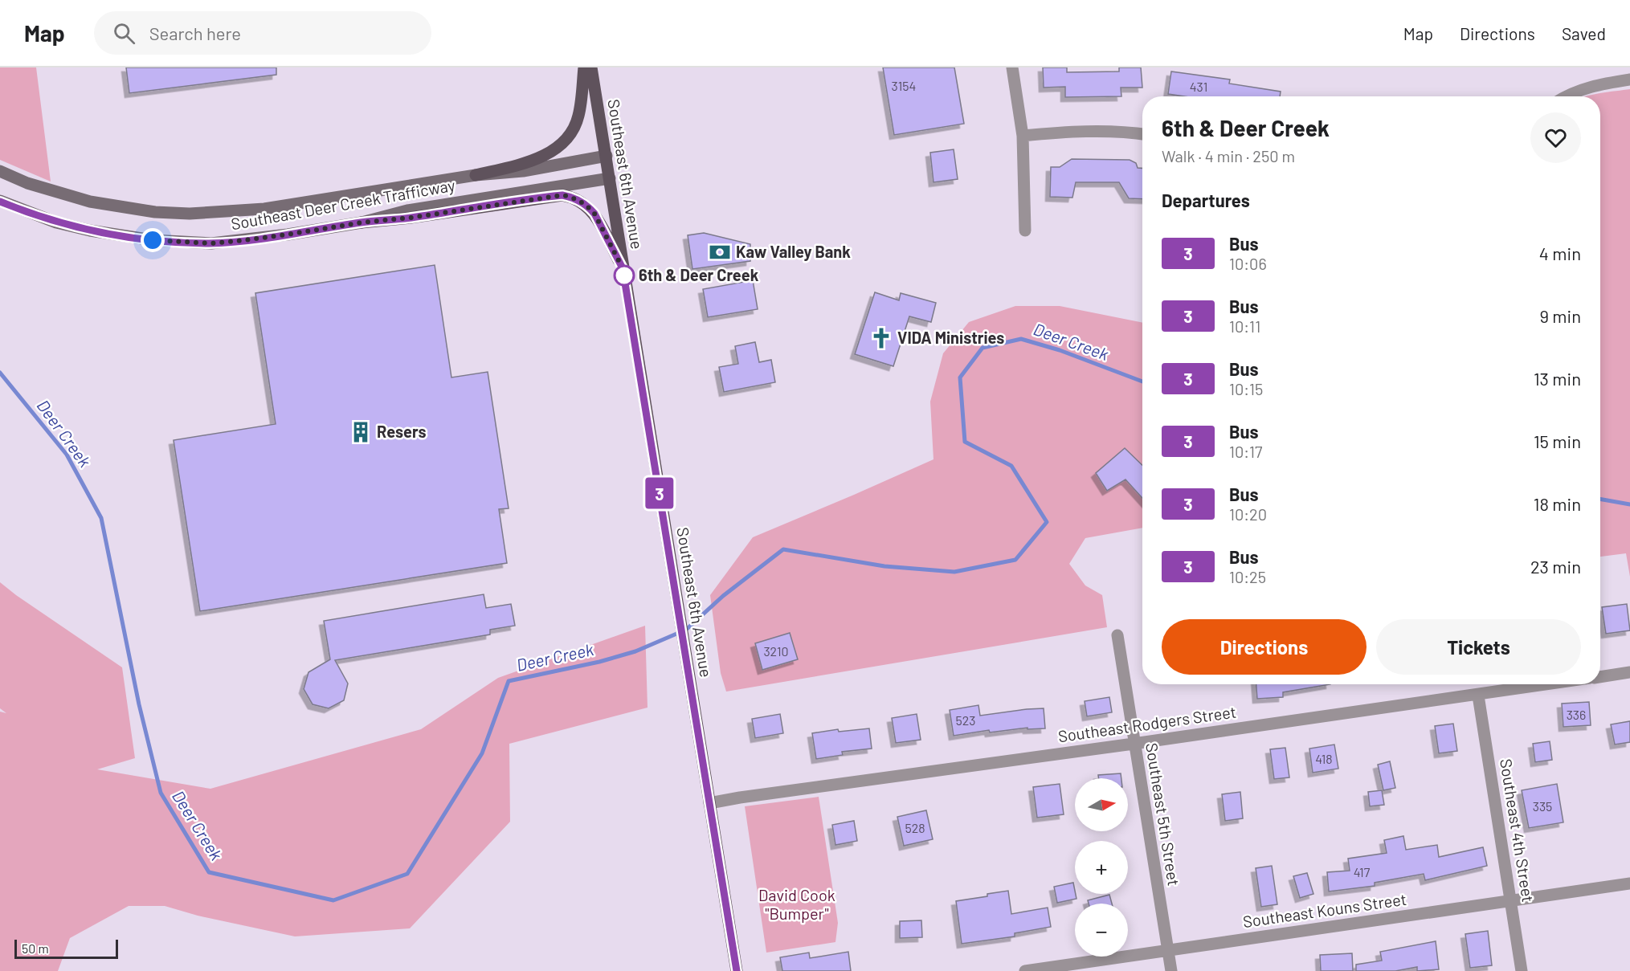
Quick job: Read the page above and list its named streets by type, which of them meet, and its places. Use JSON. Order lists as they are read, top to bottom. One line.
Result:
{"streets":{"main road":["Southeast 6th Avenue"],"street":["Southeast Deer Creek Trafficway","Southeast Rodgers Street","Southeast 5th Street","Southeast 4th Street","Southeast Kouns Street"]},"crossings":[["Southeast 6th Avenue","Southeast Deer Creek Trafficway"],["Southeast 6th Avenue","Southeast Rodgers Street"],["Southeast Rodgers Street","Southeast 5th Street"],["Southeast Rodgers Street","Southeast 4th Street"],["Southeast 5th Street","Southeast Kouns Street"],["Southeast 4th Street","Southeast Kouns Street"]],"water":["Deer Creek"],"parks":["David Cook \"Bumper\""],"places":{"bank":["Kaw Valley Bank"],"other":["6th & Deer Creek"],"church":["VIDA Ministries"],"building":["Resers"]},"lines":["bus line 3"],"house_numbers":["3154","431","3210","336","523","418","335","528","417"],"scale_bar":"50 m","north":"right","page":{"header":"Map","search":"Search here","nav":["Map","Directions","Saved"],"on_map":"3","heading":[["6th & Deer Creek","Walk · 4 min · 250 m"],"Departures"],"list":[{"mark":"3","name":"Bus","note":"10:06","value":"4 min"},{"mark":"3","name":"Bus","note":"10:11","value":"9 min"},{"mark":"3","name":"Bus","note":"10:15","value":"13 min"},{"mark":"3","name":"Bus","note":"10:17","value":"15 min"},{"mark":"3","name":"Bus","note":"10:20","value":"18 min"},{"mark":"3","name":"Bus","note":"10:25","value":"23 min"}],"buttons":["Directions","Tickets"],"map_buttons":["+","−"],"scale":"50 m"}}
